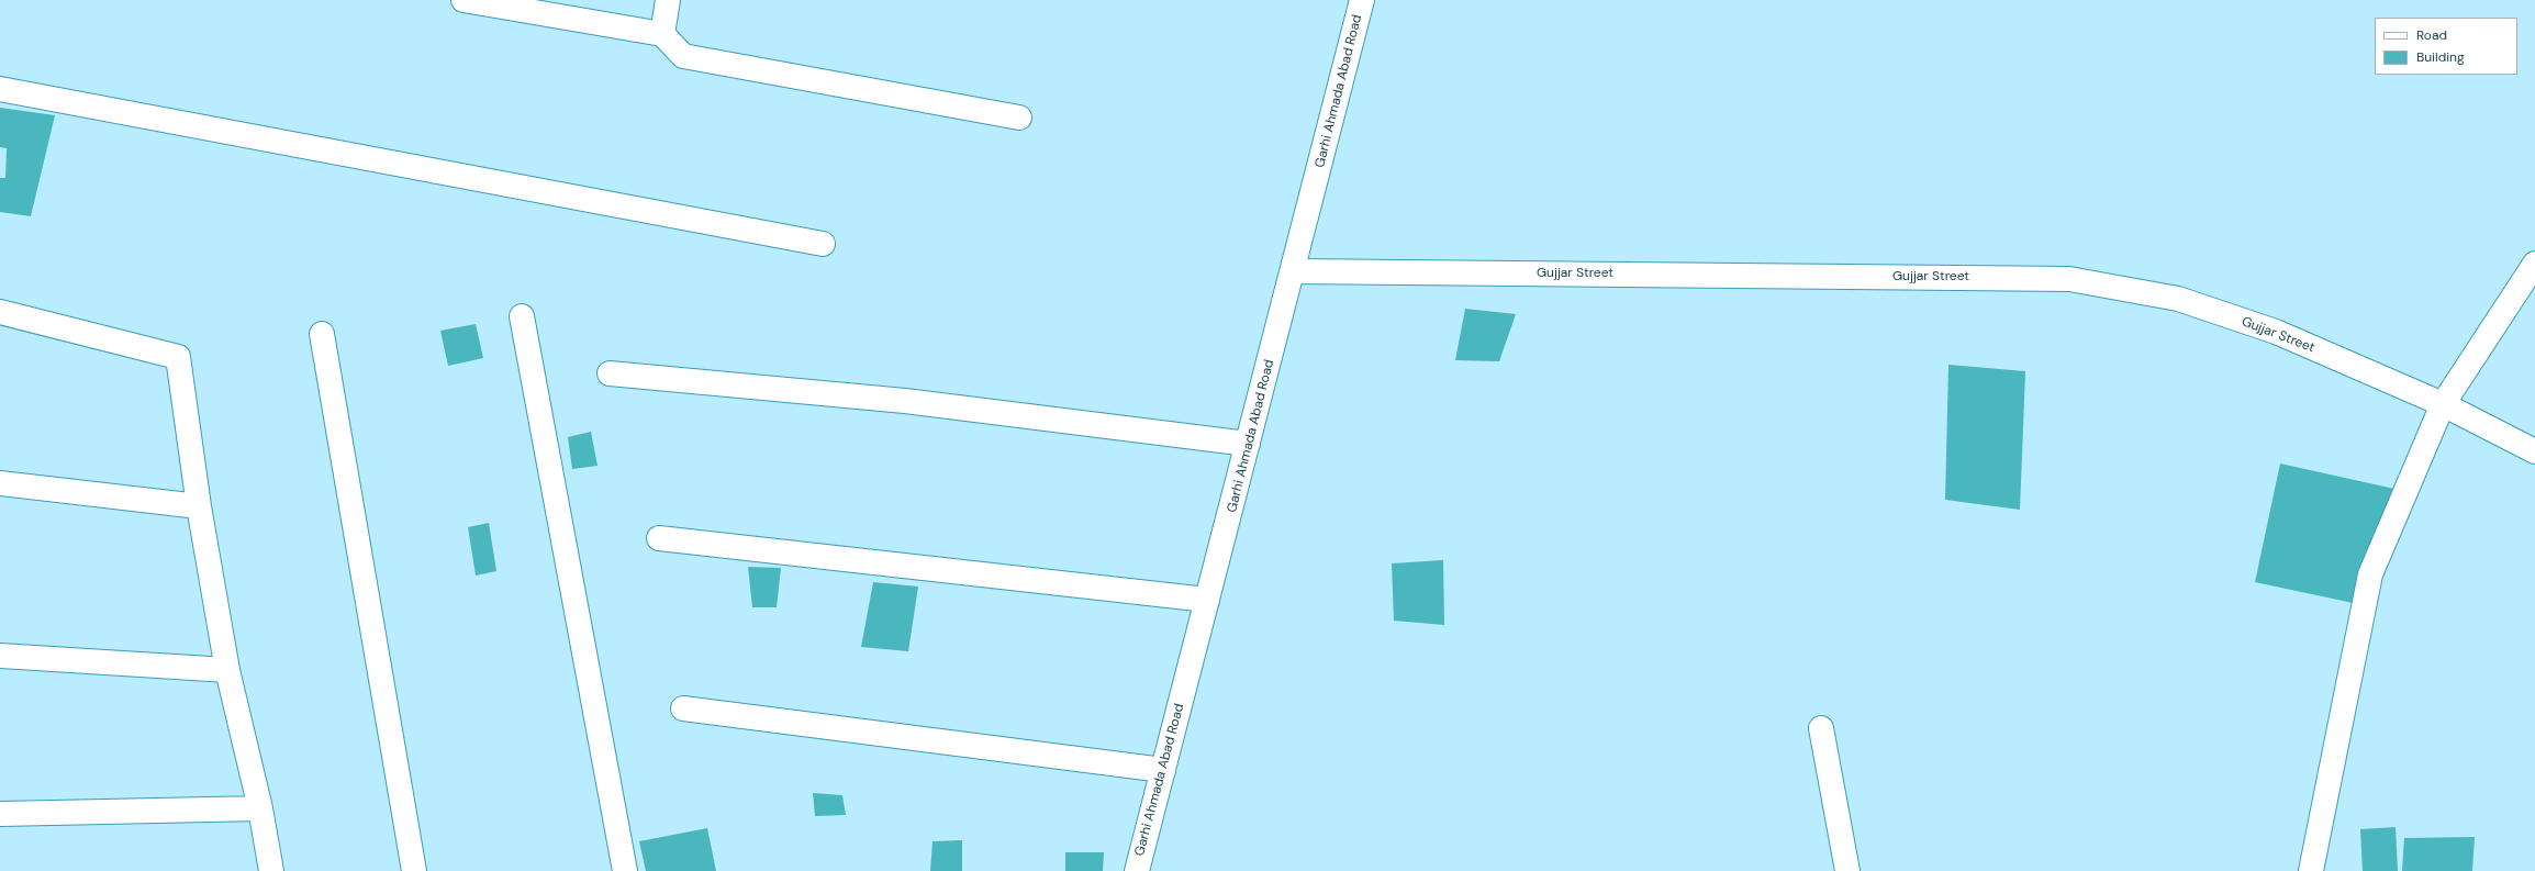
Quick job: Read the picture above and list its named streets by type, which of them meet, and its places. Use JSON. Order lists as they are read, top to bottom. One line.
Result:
{"streets":{"street":["Garhi Ahmada Abad Road","Gujjar Street"]},"crossings":[["Garhi Ahmada Abad Road","Gujjar Street"]],"legend":["Road","Building"]}
